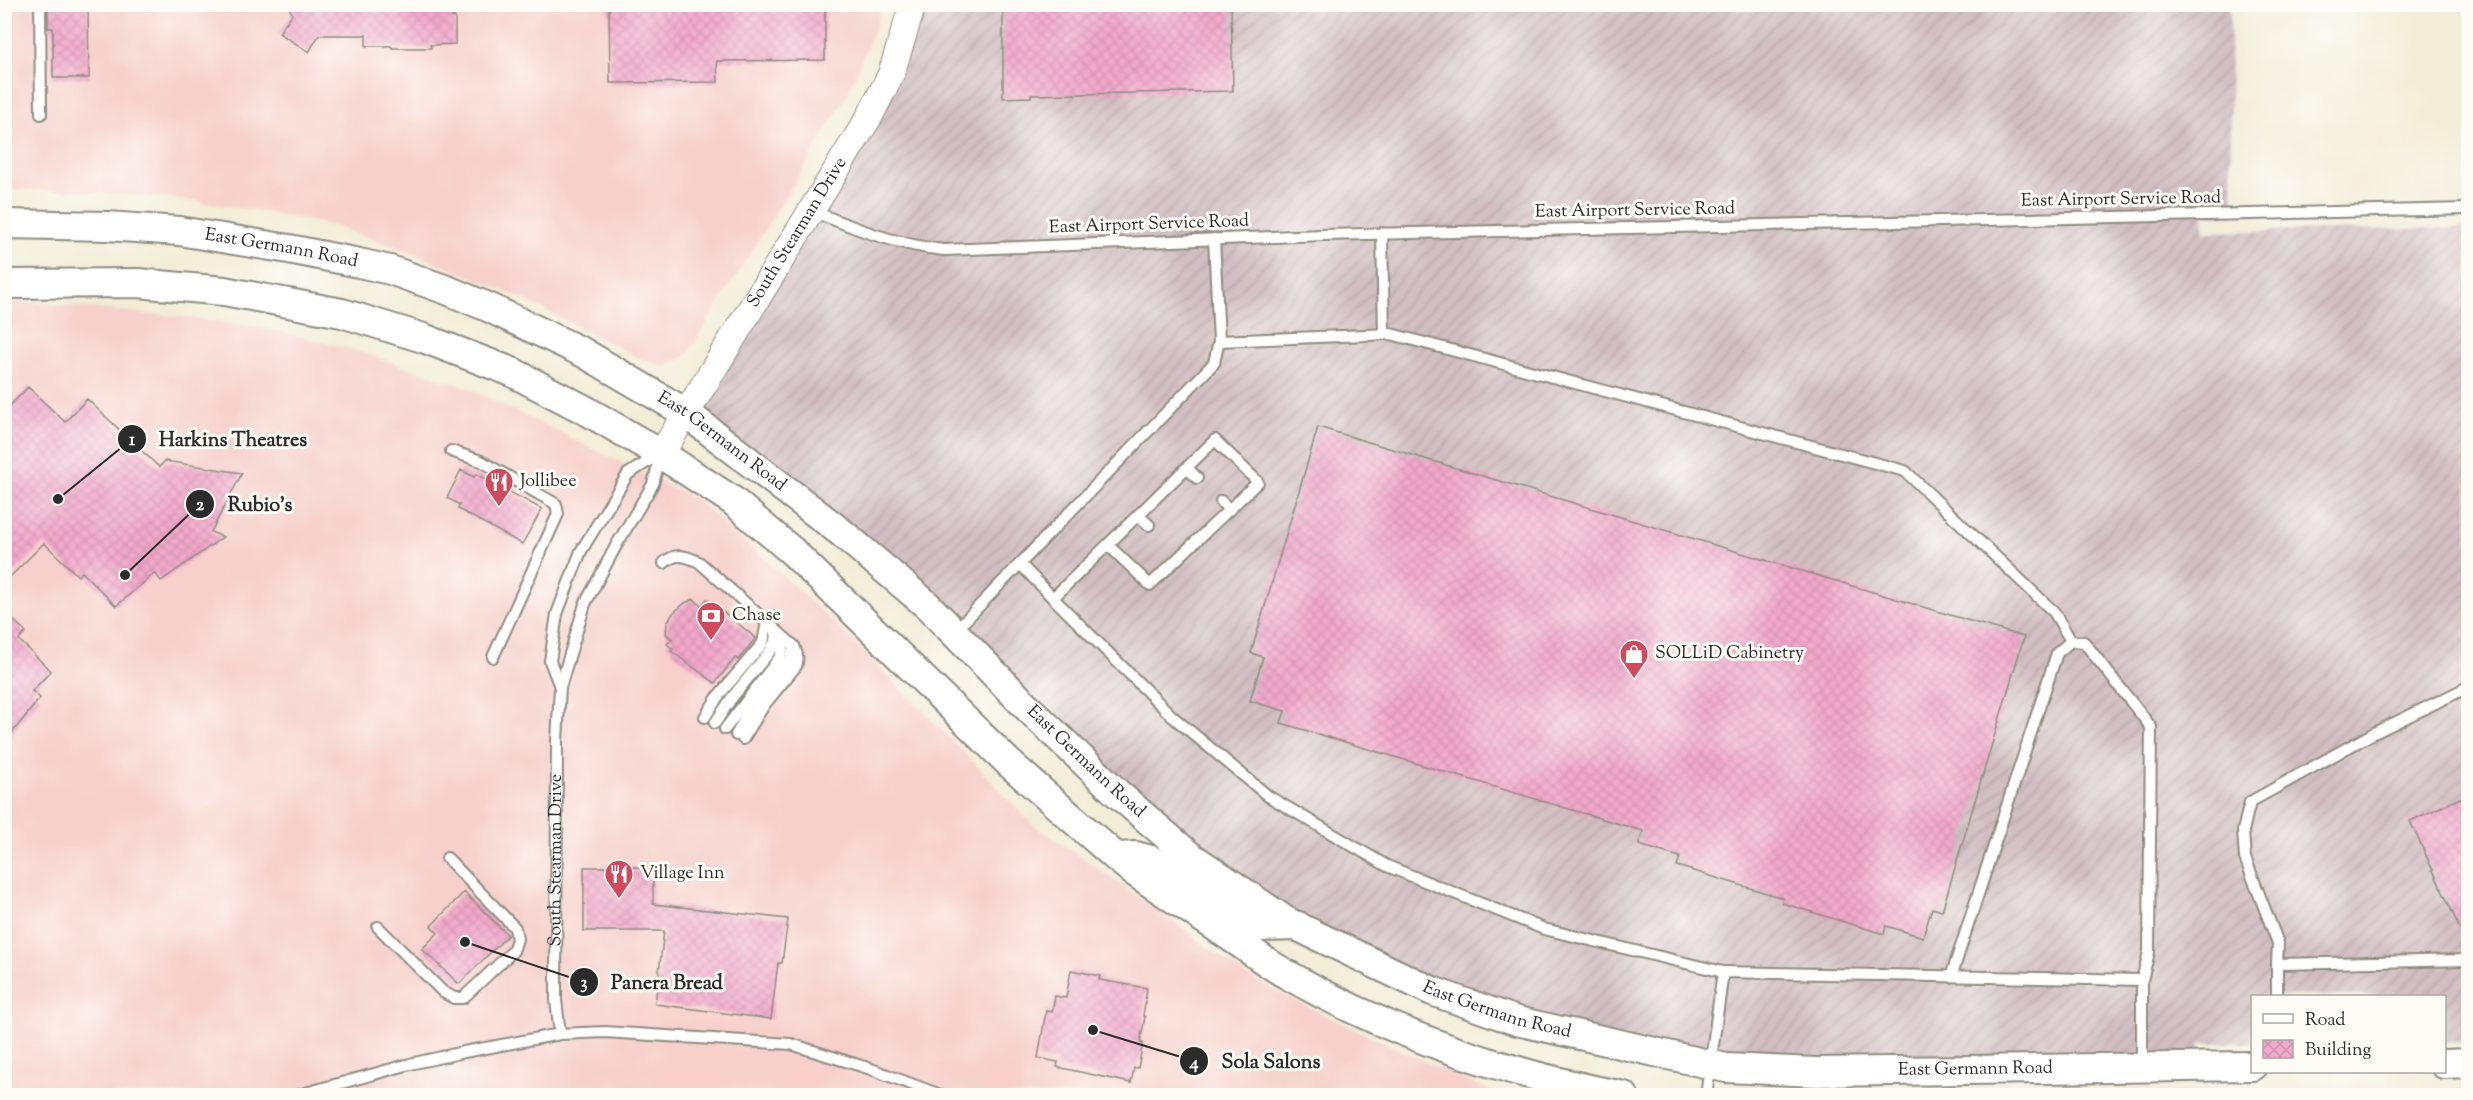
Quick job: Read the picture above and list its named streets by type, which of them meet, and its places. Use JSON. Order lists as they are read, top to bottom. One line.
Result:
{"streets":{"main road":["East Germann Road"],"street":["South Stearman Drive"],"lane":["East Airport Service Road"]},"crossings":[["East Airport Service Road","South Stearman Drive"],["South Stearman Drive","East Germann Road"]],"places":{"other":["Harkins Theatres","Rubio's","Panera Bread","Sola Salons"],"restaurant":["Jollibee","Village Inn"],"bank":["Chase"],"shop":["SOLLiD Cabinetry"]},"legend":["Road","Building"]}
